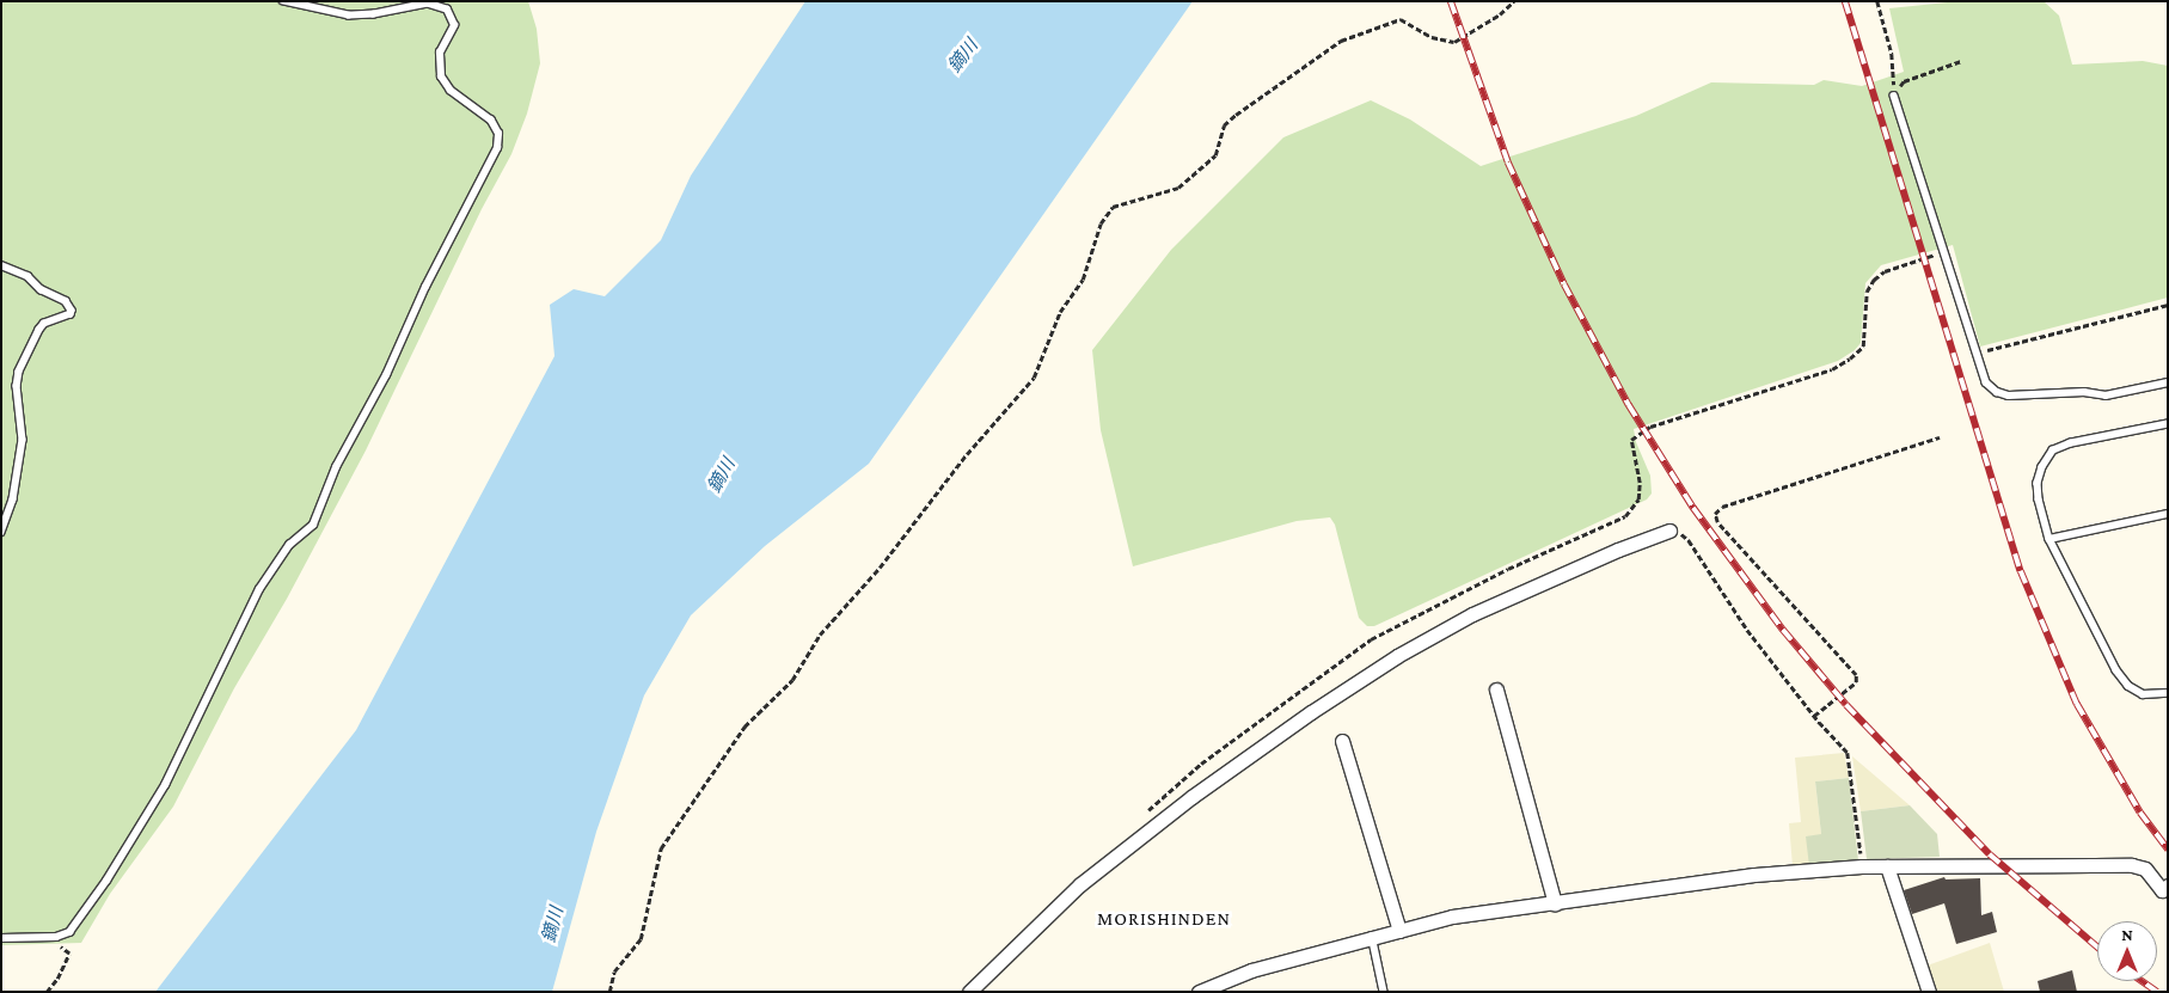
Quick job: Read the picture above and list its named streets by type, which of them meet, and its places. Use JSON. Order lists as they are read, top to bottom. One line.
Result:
{"districts":["MORISHINDEN"],"water":["鏑川"],"north":"top"}
